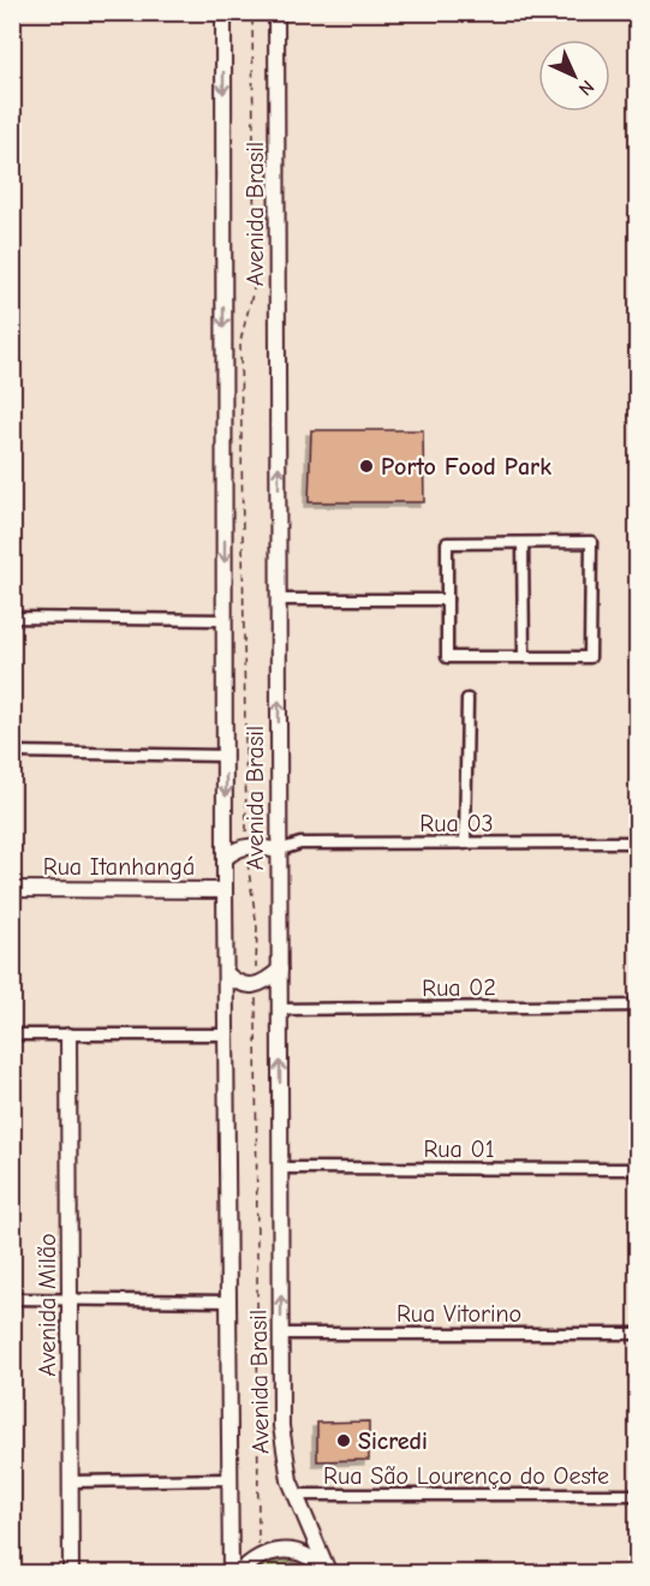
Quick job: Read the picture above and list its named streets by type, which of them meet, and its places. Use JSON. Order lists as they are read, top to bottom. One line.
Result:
{"streets":{"main road":["Avenida Brasil","Rua Itanhangá","Avenida Milão"],"street":["Rua 03","Rua 02","Rua 01","Rua Vitorino","Rua São Lourenço do Oeste"]},"crossings":[["Avenida Brasil","Rua 03"],["Avenida Brasil","Rua Itanhangá"],["Avenida Brasil","Rua 02"],["Avenida Brasil","Rua 01"],["Avenida Brasil","Rua Vitorino"],["Avenida Brasil","Rua São Lourenço do Oeste"]],"places":["Porto Food Park","Sicredi"],"north":"bottom right"}
